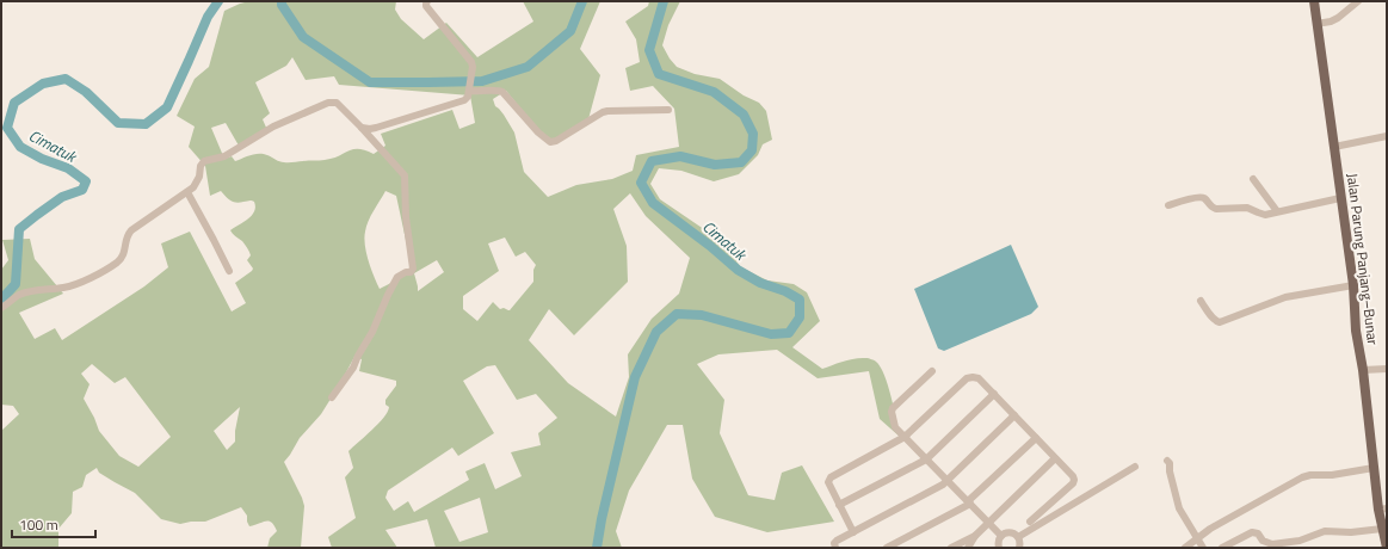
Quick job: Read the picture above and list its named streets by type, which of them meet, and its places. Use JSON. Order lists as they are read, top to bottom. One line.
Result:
{"streets":{"main road":["Jalan Parung Panjang–Bunar"]},"water":["Cimatuk"],"scale_bar":"100 m"}
